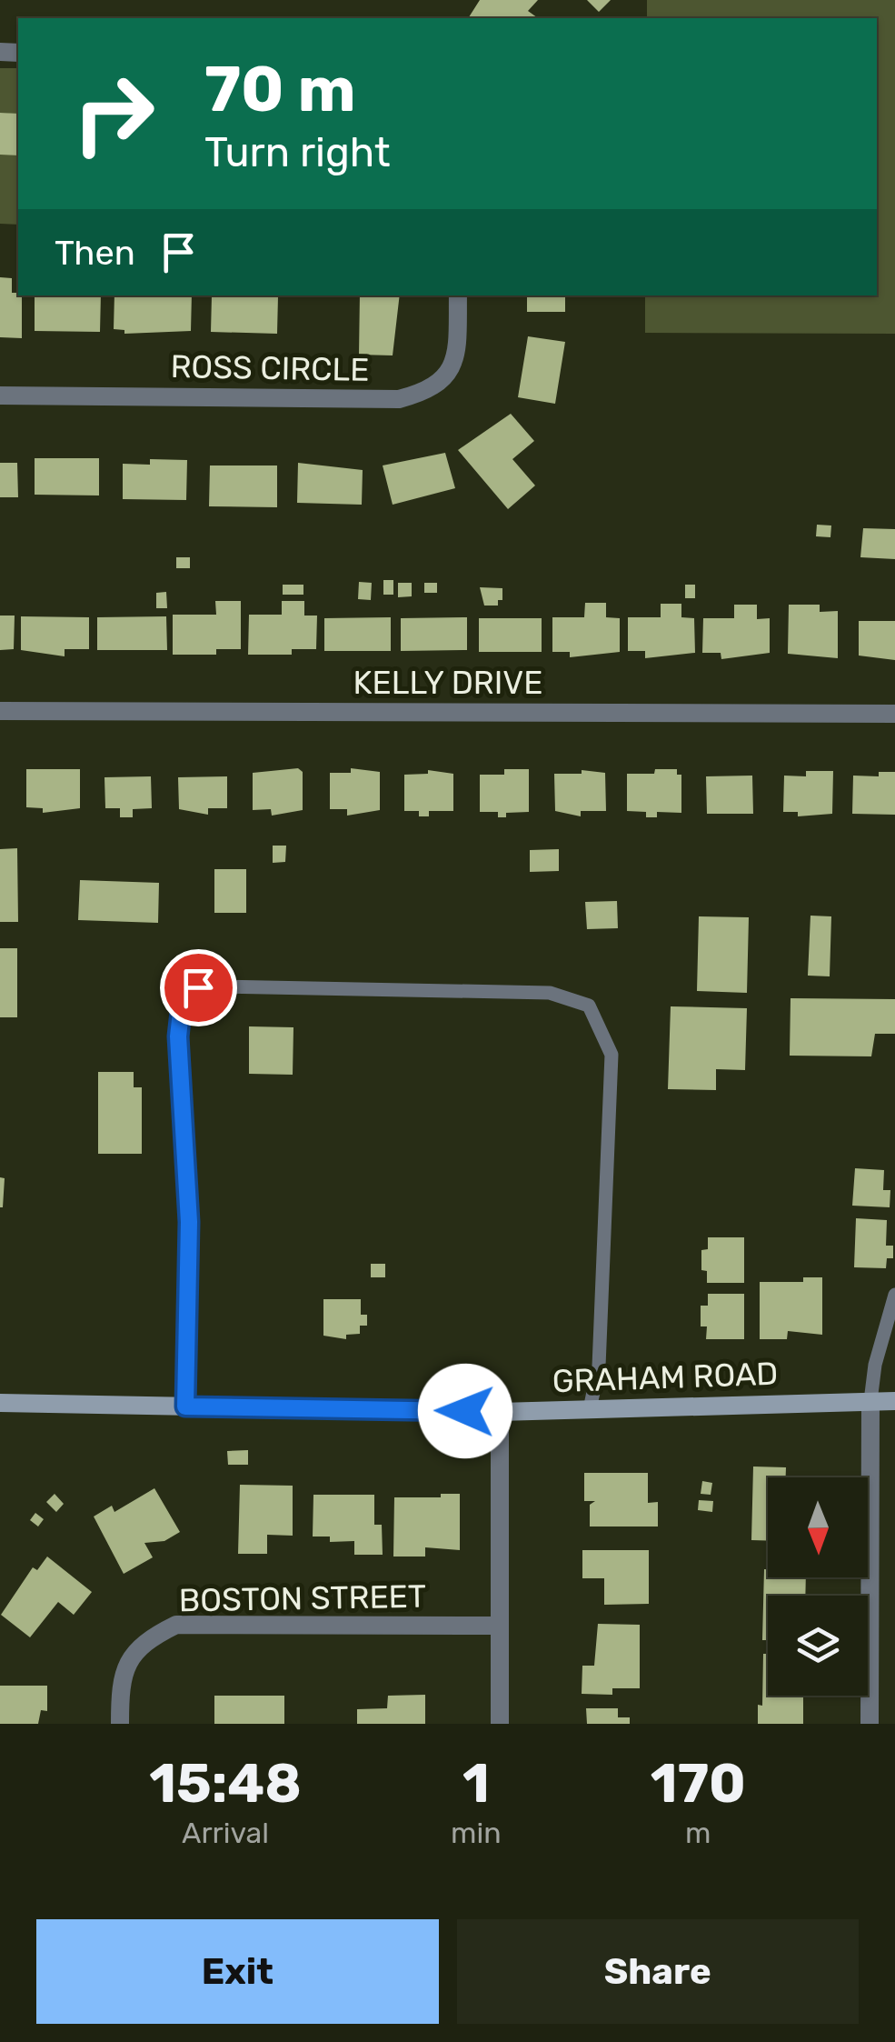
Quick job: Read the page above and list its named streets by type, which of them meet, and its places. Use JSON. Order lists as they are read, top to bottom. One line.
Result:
{"streets":{"main road":["GRAHAM ROAD"],"street":["ROSS CIRCLE","KELLY DRIVE","BOSTON STREET"]},"north":"bottom","page":{"turn":["70 m","Turn right"],"then":"Then","eta":["15:48","Arrival","1","min","170","m"],"buttons":["Exit","Share"]}}
